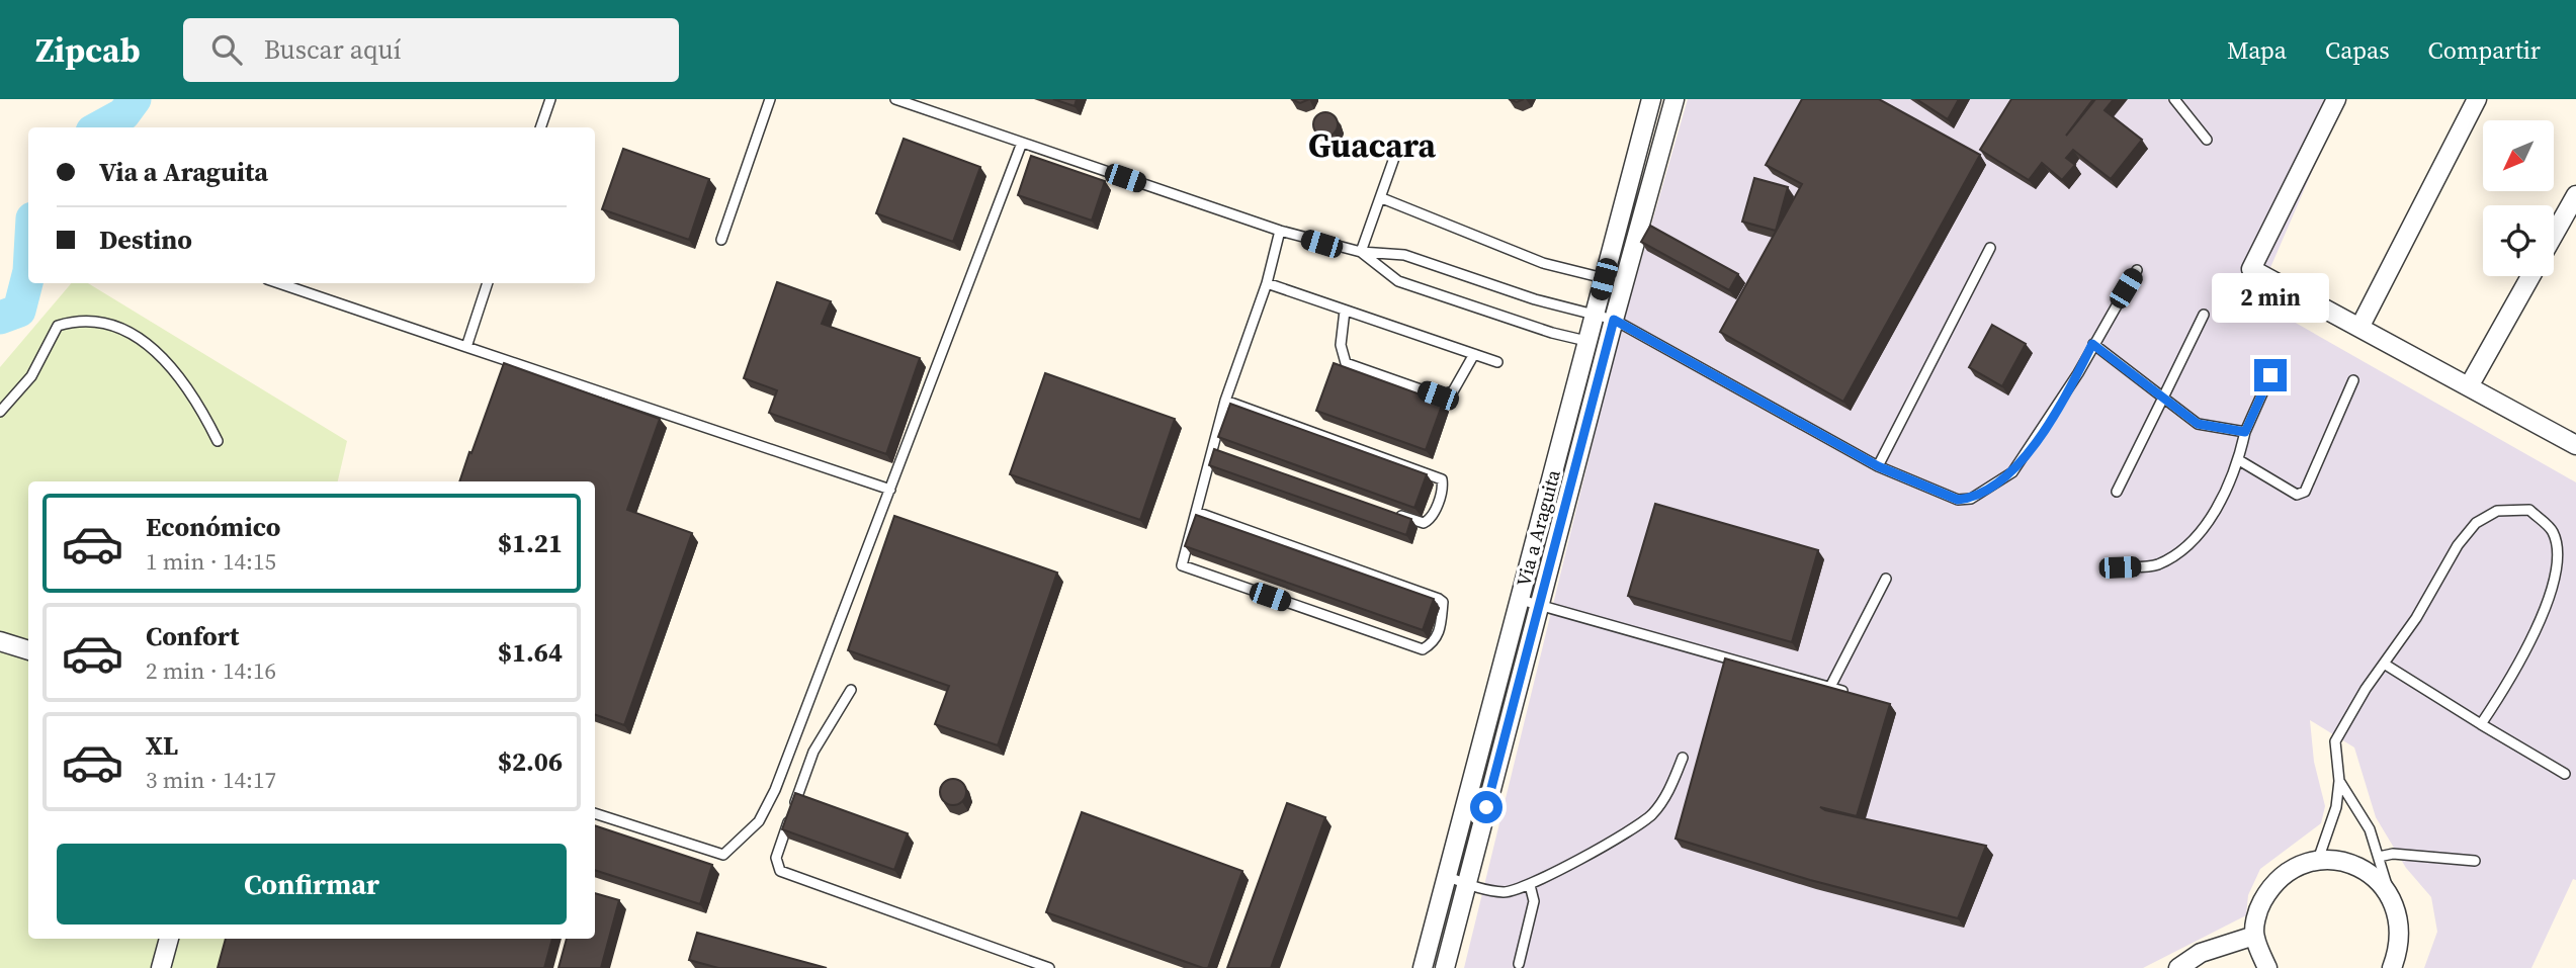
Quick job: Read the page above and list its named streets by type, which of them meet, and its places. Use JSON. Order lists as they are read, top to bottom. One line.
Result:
{"streets":{"street":["Via a Araguita"]},"districts":["Guacara"],"north":"bottom left","page":{"header":"Zipcab","search":"Buscar aquí","nav":["Mapa","Capas","Compartir"],"banner":["Via a Araguita","Destino"],"bubble":"2 min","list":[{"name":"Económico","note":"1 min · 14:15","value":"$1.21"},{"name":"Confort","note":"2 min · 14:16","value":"$1.64"},{"name":"XL","note":"3 min · 14:17","value":"$2.06"}],"buttons":"Confirmar"}}
